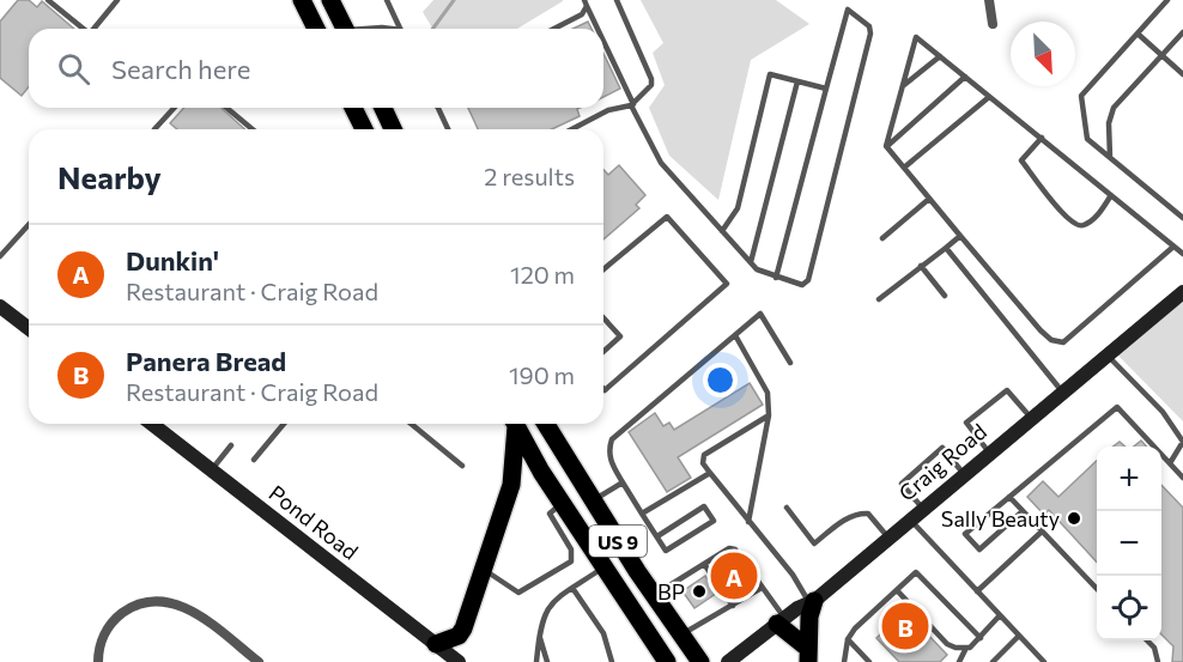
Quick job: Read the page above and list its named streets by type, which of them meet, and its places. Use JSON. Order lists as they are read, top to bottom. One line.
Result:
{"streets":{"highway":["US 9"],"main road":["Craig Road","Pond Road"]},"places":["Sally Beauty","BP"],"north":"bottom right","page":{"search":"Search here","heading":["Nearby","2 results"],"list":[{"mark":"A","name":"Dunkin'","note":"Restaurant · Craig Road","value":"120 m"},{"mark":"B","name":"Panera Bread","note":"Restaurant · Craig Road","value":"190 m"}],"map_buttons":["+","−"],"pins":["A","B"]}}
